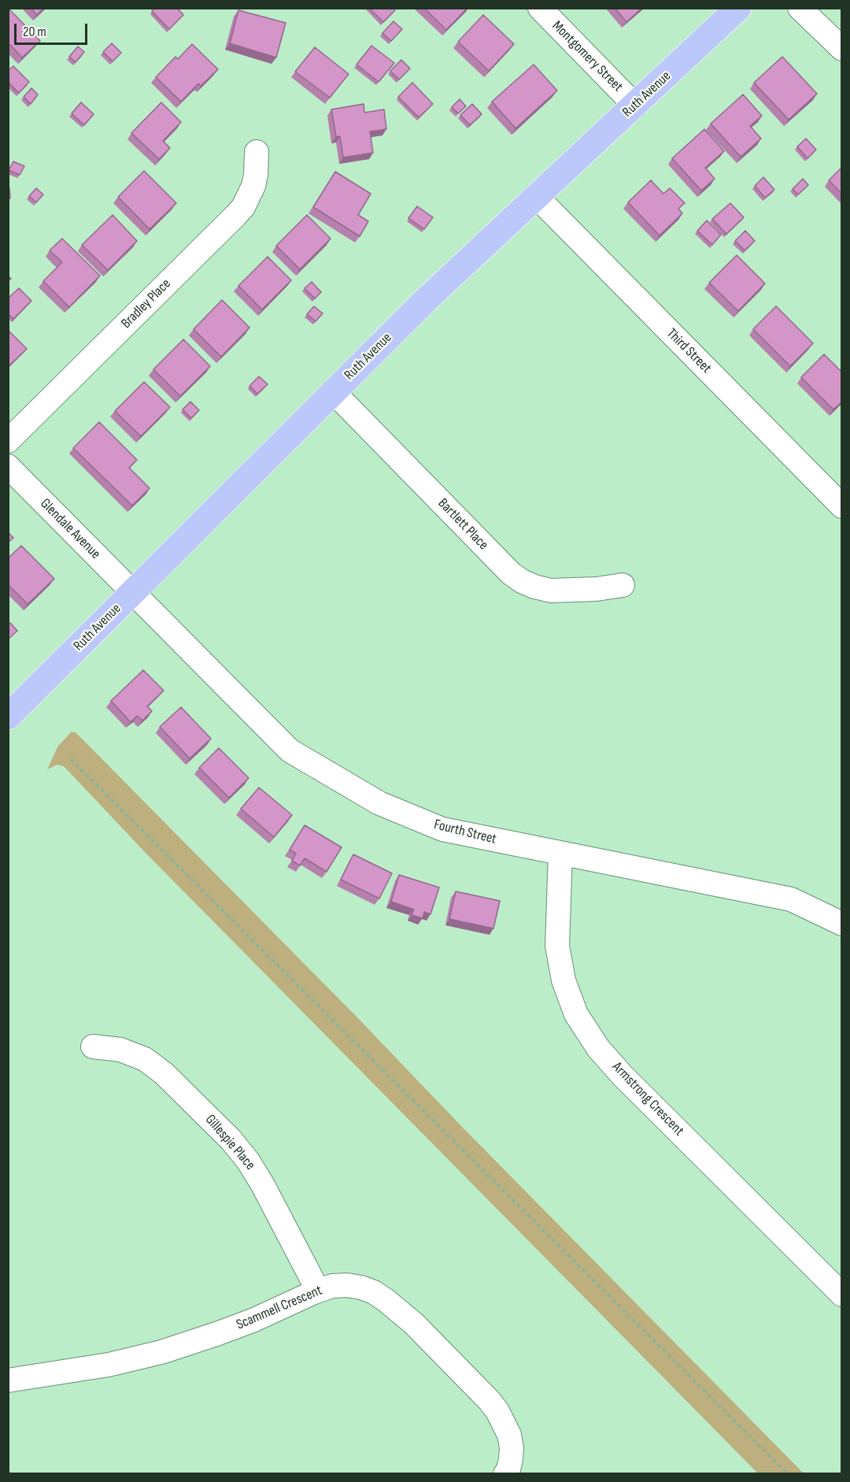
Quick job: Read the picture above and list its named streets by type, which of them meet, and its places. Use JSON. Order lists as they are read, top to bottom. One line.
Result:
{"streets":{"main road":["Ruth Avenue"],"street":["Montgomery Street","Bradley Place","Third Street","Bartlett Place","Glendale Avenue","Fourth Street","Armstrong Crescent","Gillespie Place","Scammell Crescent"]},"crossings":[["Montgomery Street","Ruth Avenue"],["Ruth Avenue","Third Street"],["Ruth Avenue","Bartlett Place"],["Ruth Avenue","Glendale Avenue"],["Ruth Avenue","Fourth Street"],["Glendale Avenue","Fourth Street"],["Fourth Street","Armstrong Crescent"],["Gillespie Place","Scammell Crescent"]],"scale_bar":"20 m"}
